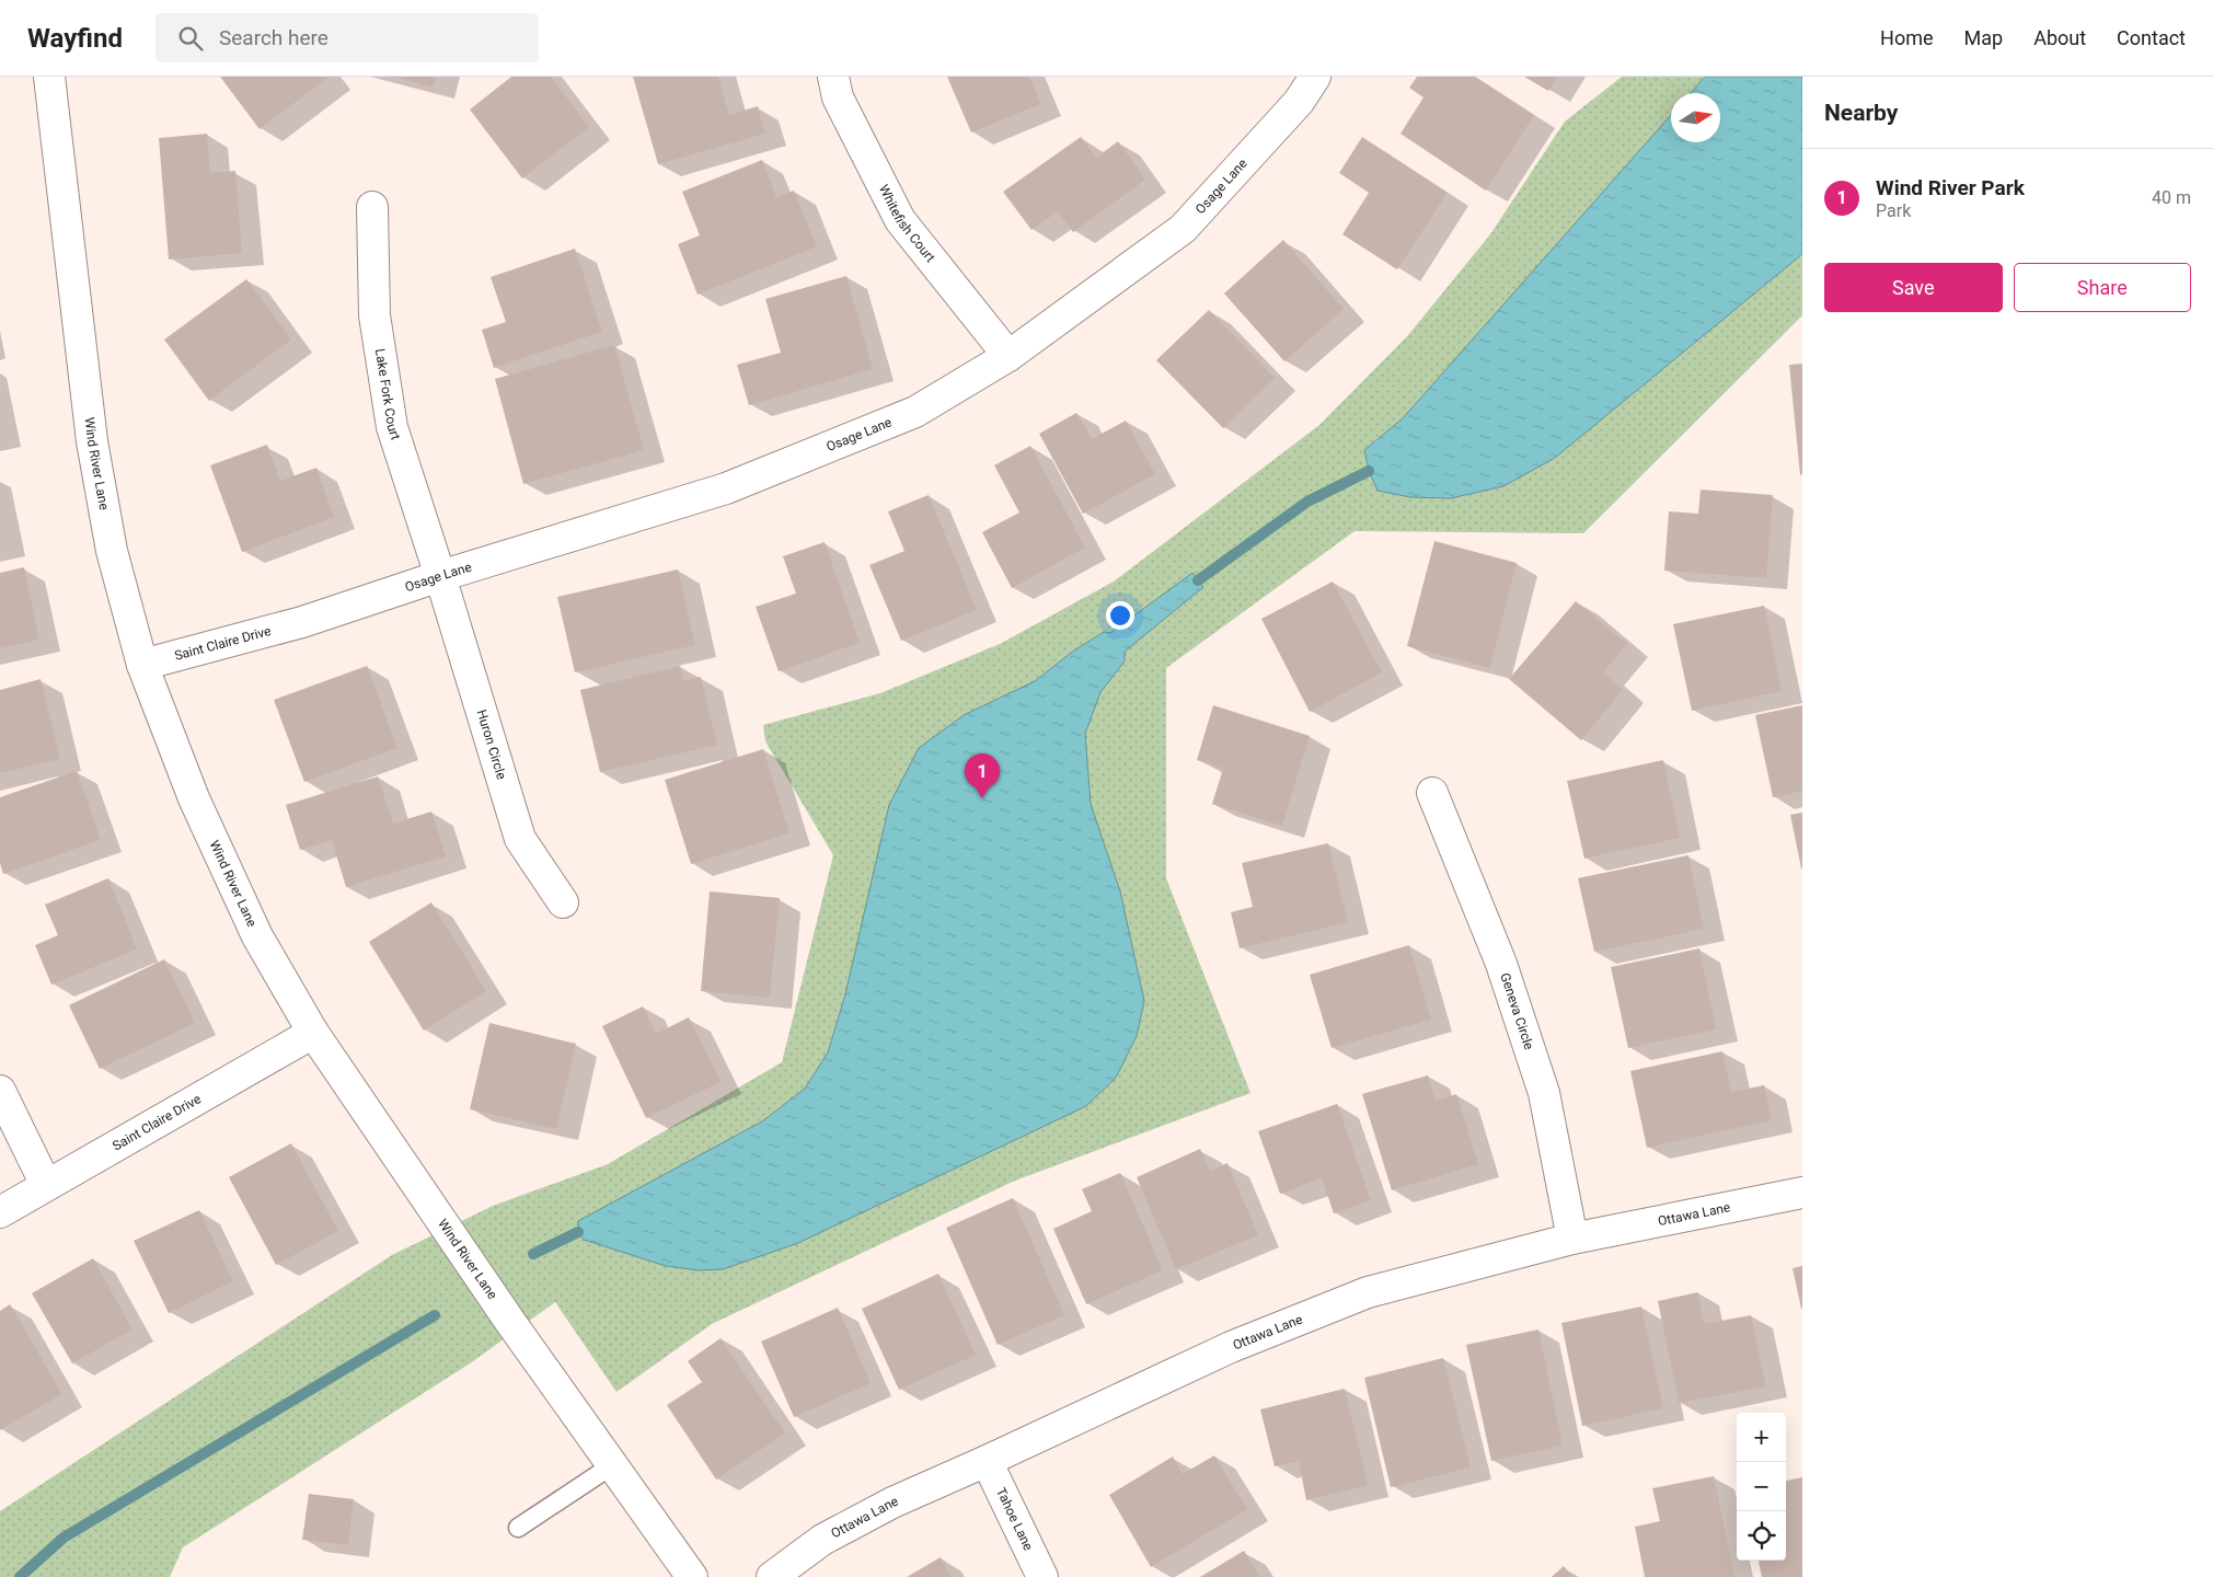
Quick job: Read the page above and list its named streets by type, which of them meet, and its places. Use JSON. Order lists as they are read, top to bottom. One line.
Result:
{"streets":{"street":["Osage Lane","Whitefish Court","Lake Fork Court","Wind River Lane","Saint Claire Drive","Huron Circle","Geneva Circle","Ottawa Lane","Tahoe Lane"]},"crossings":[["Osage Lane","Whitefish Court"],["Osage Lane","Lake Fork Court"],["Osage Lane","Saint Claire Drive"],["Osage Lane","Huron Circle"],["Lake Fork Court","Huron Circle"],["Wind River Lane","Saint Claire Drive"],["Geneva Circle","Ottawa Lane"],["Ottawa Lane","Tahoe Lane"]],"north":"right","page":{"header":"Wayfind","search":"Search here","nav":["Home","Map","About","Contact"],"heading":"Nearby","list":[{"mark":"1","name":"Wind River Park","note":"Park","value":"40 m"}],"buttons":["Save","Share"],"pins":"1","map_buttons":["+","−"]}}
